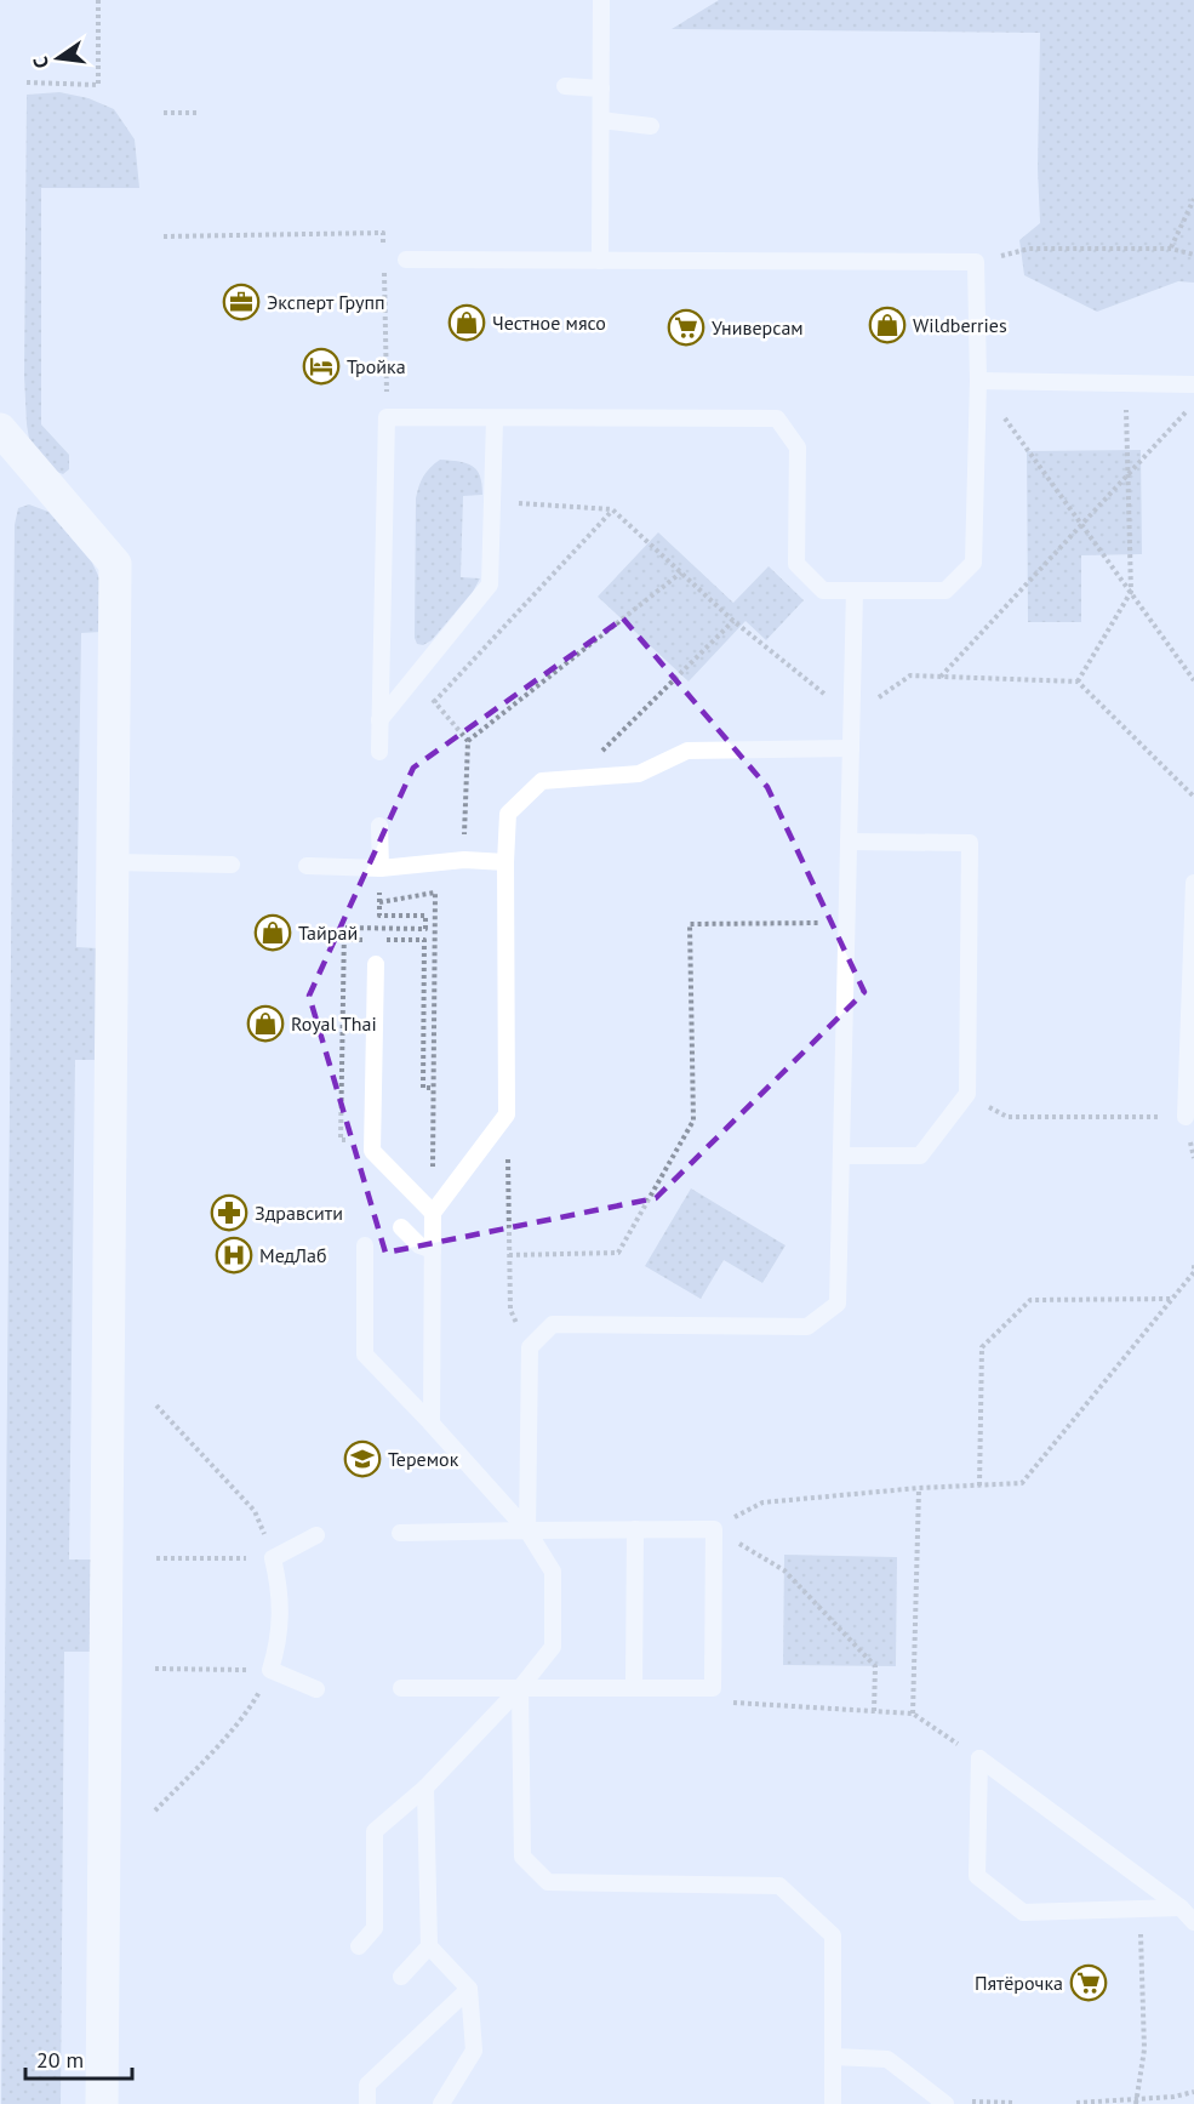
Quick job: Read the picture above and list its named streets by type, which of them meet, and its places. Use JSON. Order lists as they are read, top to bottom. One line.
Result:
{"places":{"office":["Эксперт Групп"],"shop":["Честное мясо","Wildberries","Тайрай","Royal Thai"],"supermarket":["Универсам","Пятёрочка"],"hotel":["Тройка"],"pharmacy":["Здравсити"],"hospital":["МедЛаб"],"school or university":["Теремок"]},"scale_bar":"20 m","north":"left"}
